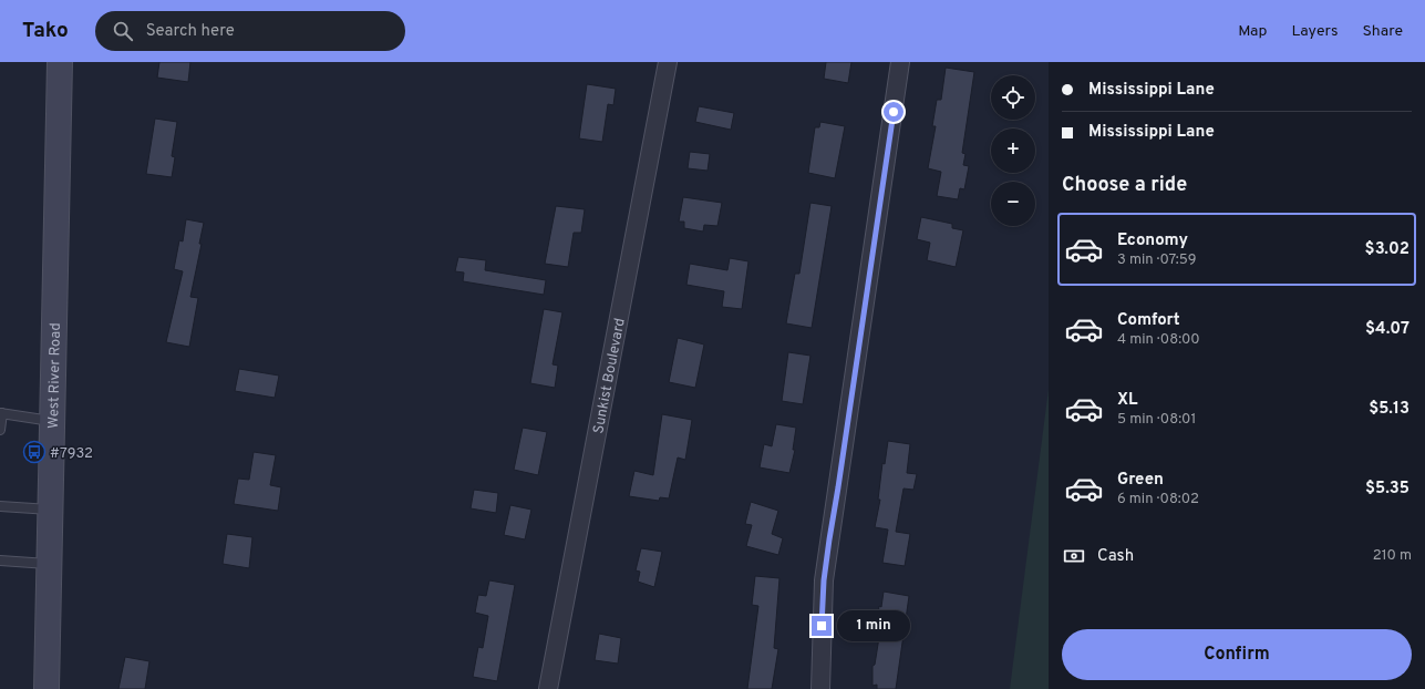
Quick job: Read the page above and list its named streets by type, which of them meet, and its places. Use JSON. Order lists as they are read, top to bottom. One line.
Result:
{"streets":{"street":["West River Road","Sunkist Boulevard"]},"places":{"bus stop":["#7932"]},"page":{"header":"Tako","search":"Search here","nav":["Map","Layers","Share"],"banner":["Mississippi Lane","Mississippi Lane"],"map_buttons":["+","−"],"heading":"Choose a ride","list":[{"name":"Economy","note":"3 min · 07:59","value":"$3.02"},{"name":"Comfort","note":"4 min · 08:00","value":"$4.07"},{"name":"XL","note":"5 min · 08:01","value":"$5.13"},{"name":"Green","note":"6 min · 08:02","value":"$5.35"}],"pay":["Cash","210 m"],"bubble":"1 min","buttons":"Confirm"}}
